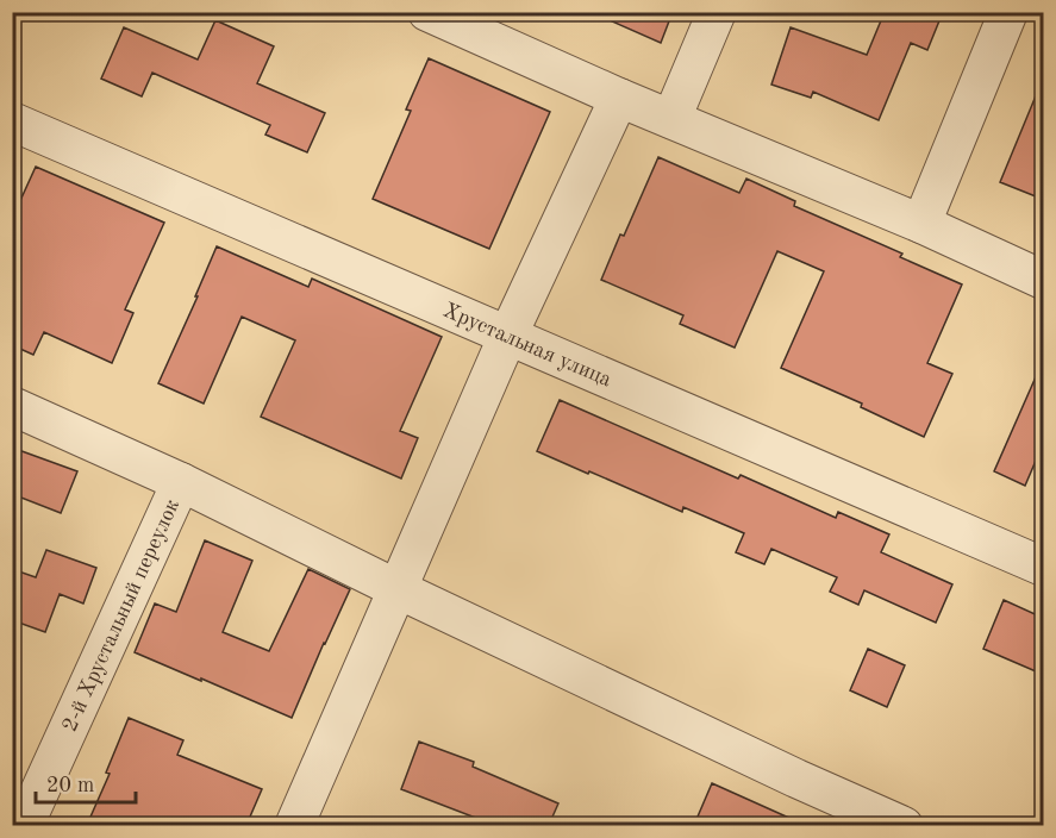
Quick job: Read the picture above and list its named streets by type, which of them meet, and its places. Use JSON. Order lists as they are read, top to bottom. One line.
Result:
{"streets":{"street":["Хрустальная улица","2-й Хрустальный переулок"]},"scale_bar":"20 m"}
